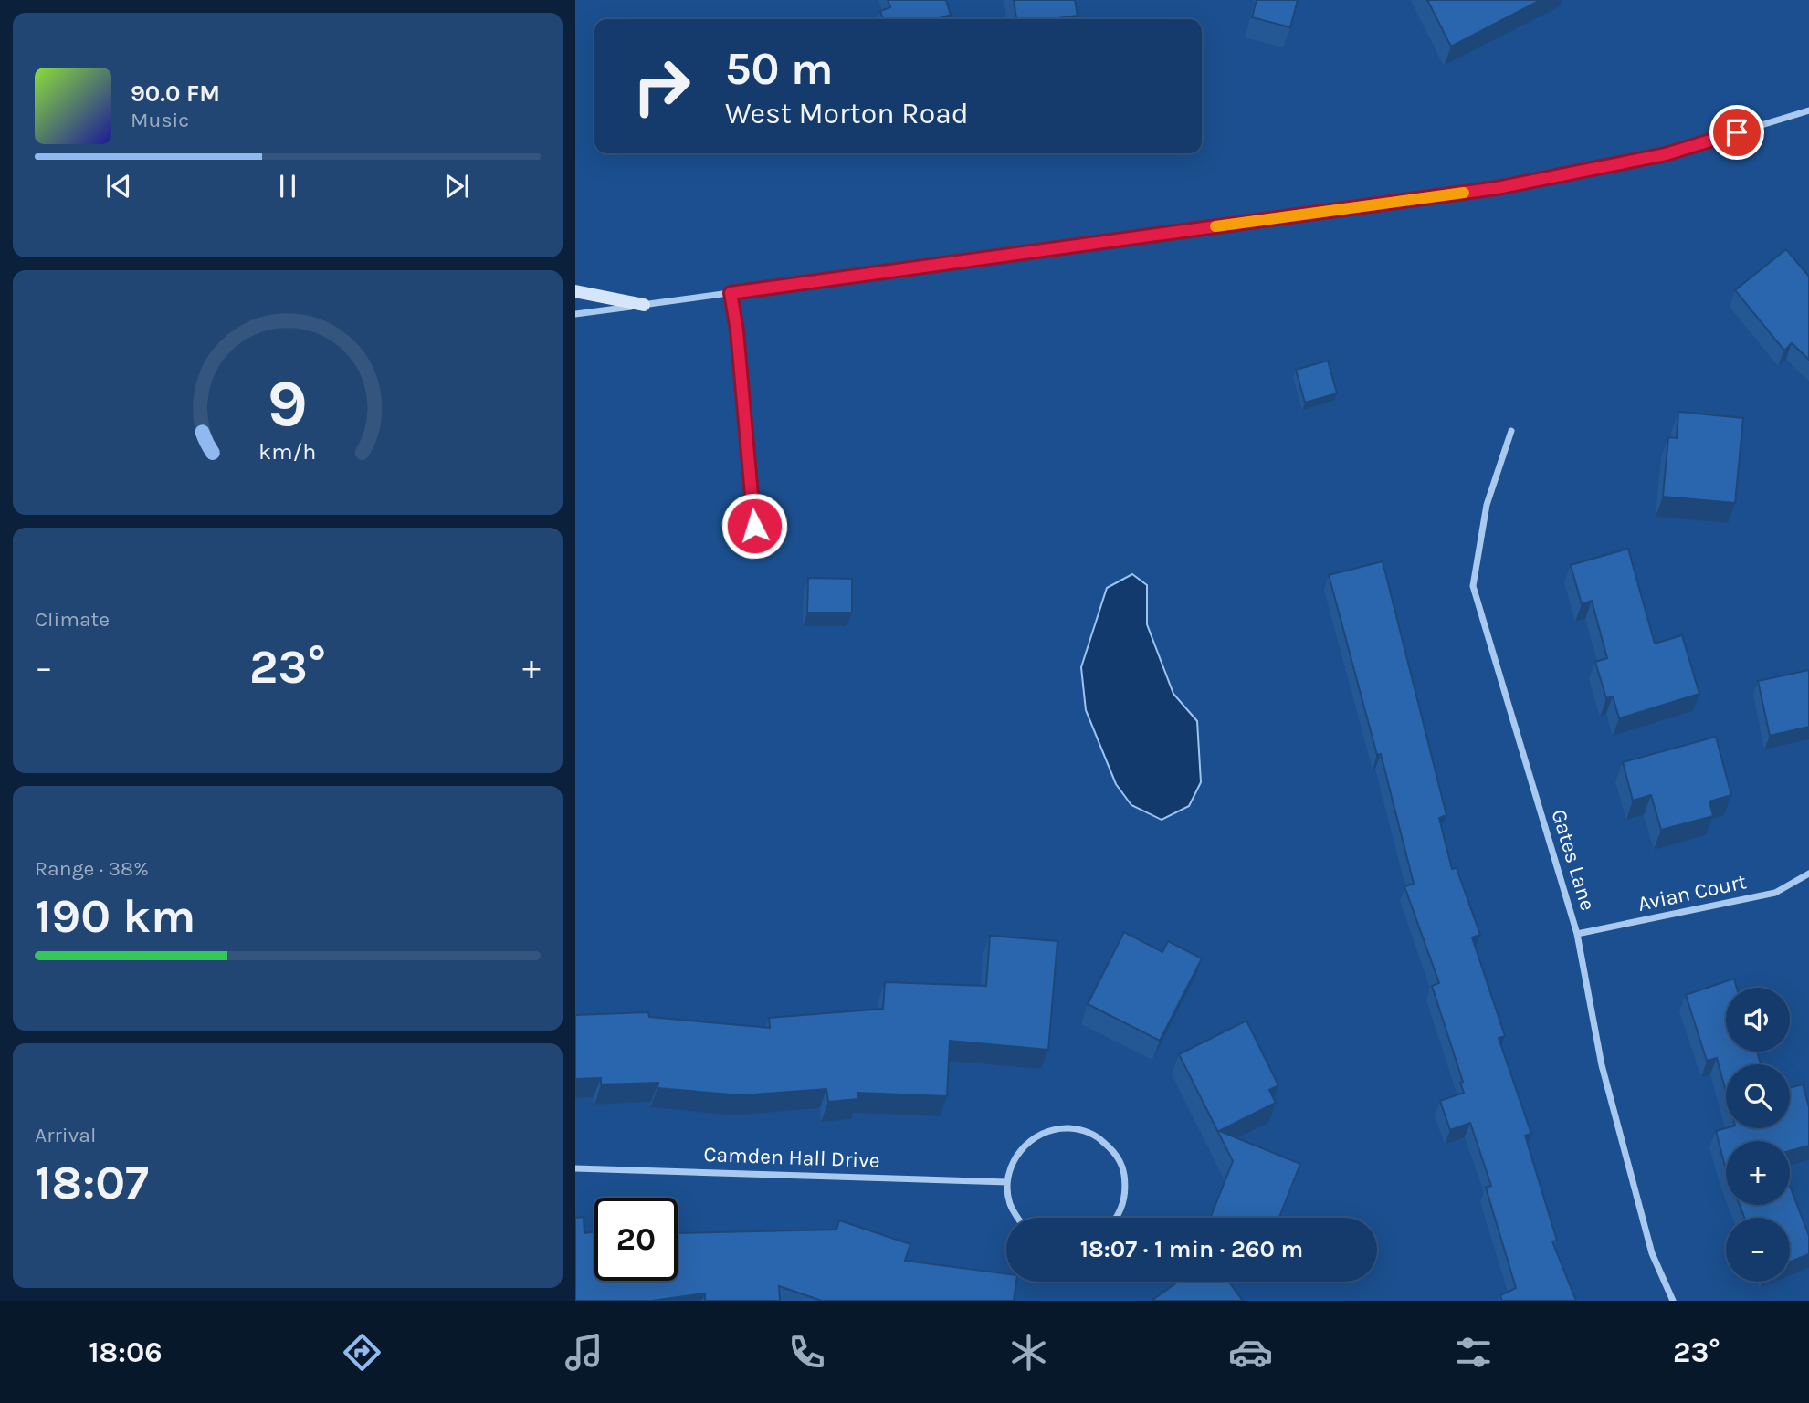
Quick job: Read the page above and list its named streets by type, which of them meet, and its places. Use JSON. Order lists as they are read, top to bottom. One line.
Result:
{"streets":{"street":["Gates Lane","Avian Court","Camden Hall Drive"]},"crossings":[["Gates Lane","Avian Court"]],"page":{"turn":["50 m","West Morton Road"],"song":["90.0 FM","Music"],"tile":["Climate",["Range · 38%","190 km"],["Arrival","18:07"]],"heat":["−","23°","+"],"map_buttons":["+","−"],"limit":"20","trip":"18:07 · 1 min · 260 m","tabs":["18:06","23°"],"gauge":["9","km/h"]}}
